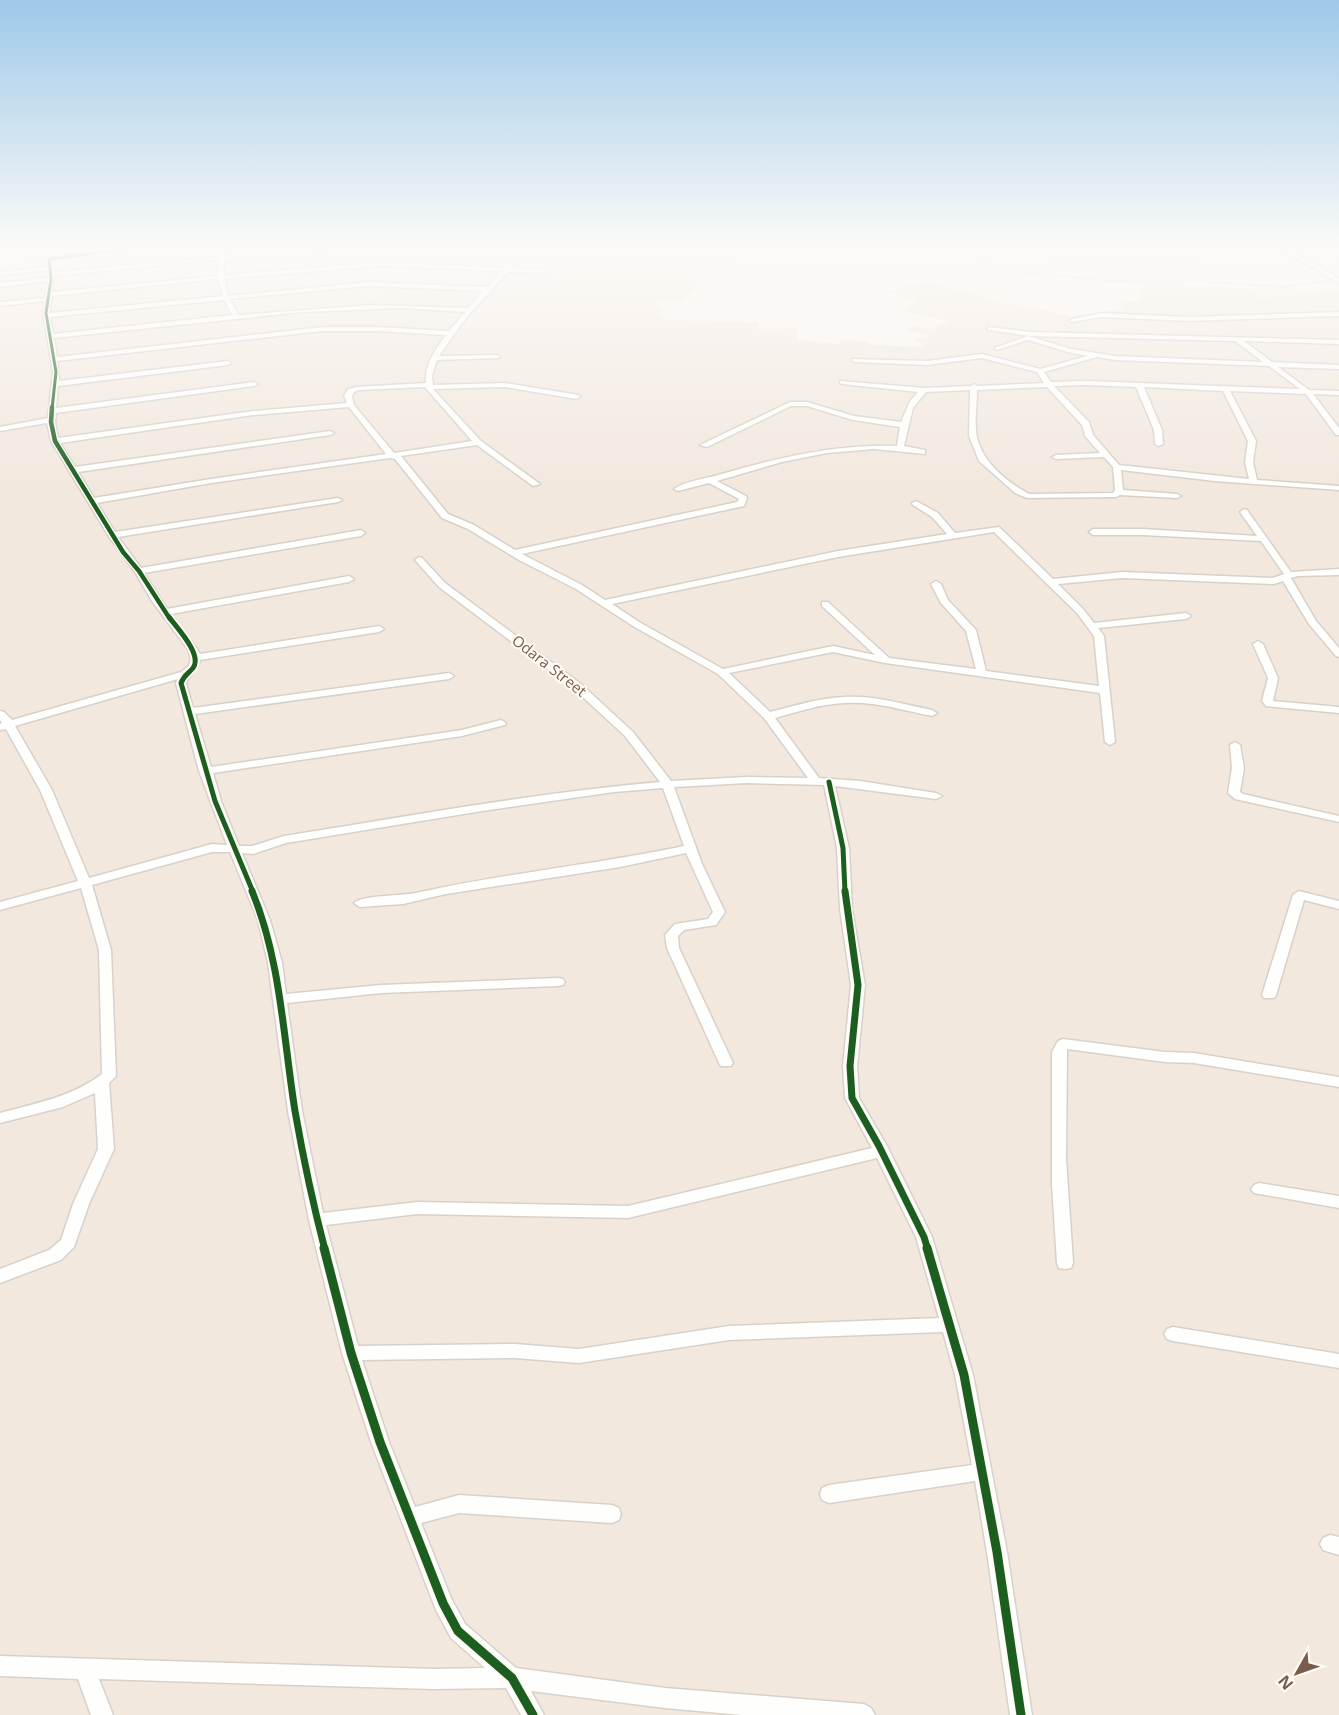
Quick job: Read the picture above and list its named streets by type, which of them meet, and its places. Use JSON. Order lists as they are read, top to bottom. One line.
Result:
{"streets":{"street":["Odara Street"]},"north":"bottom left"}
